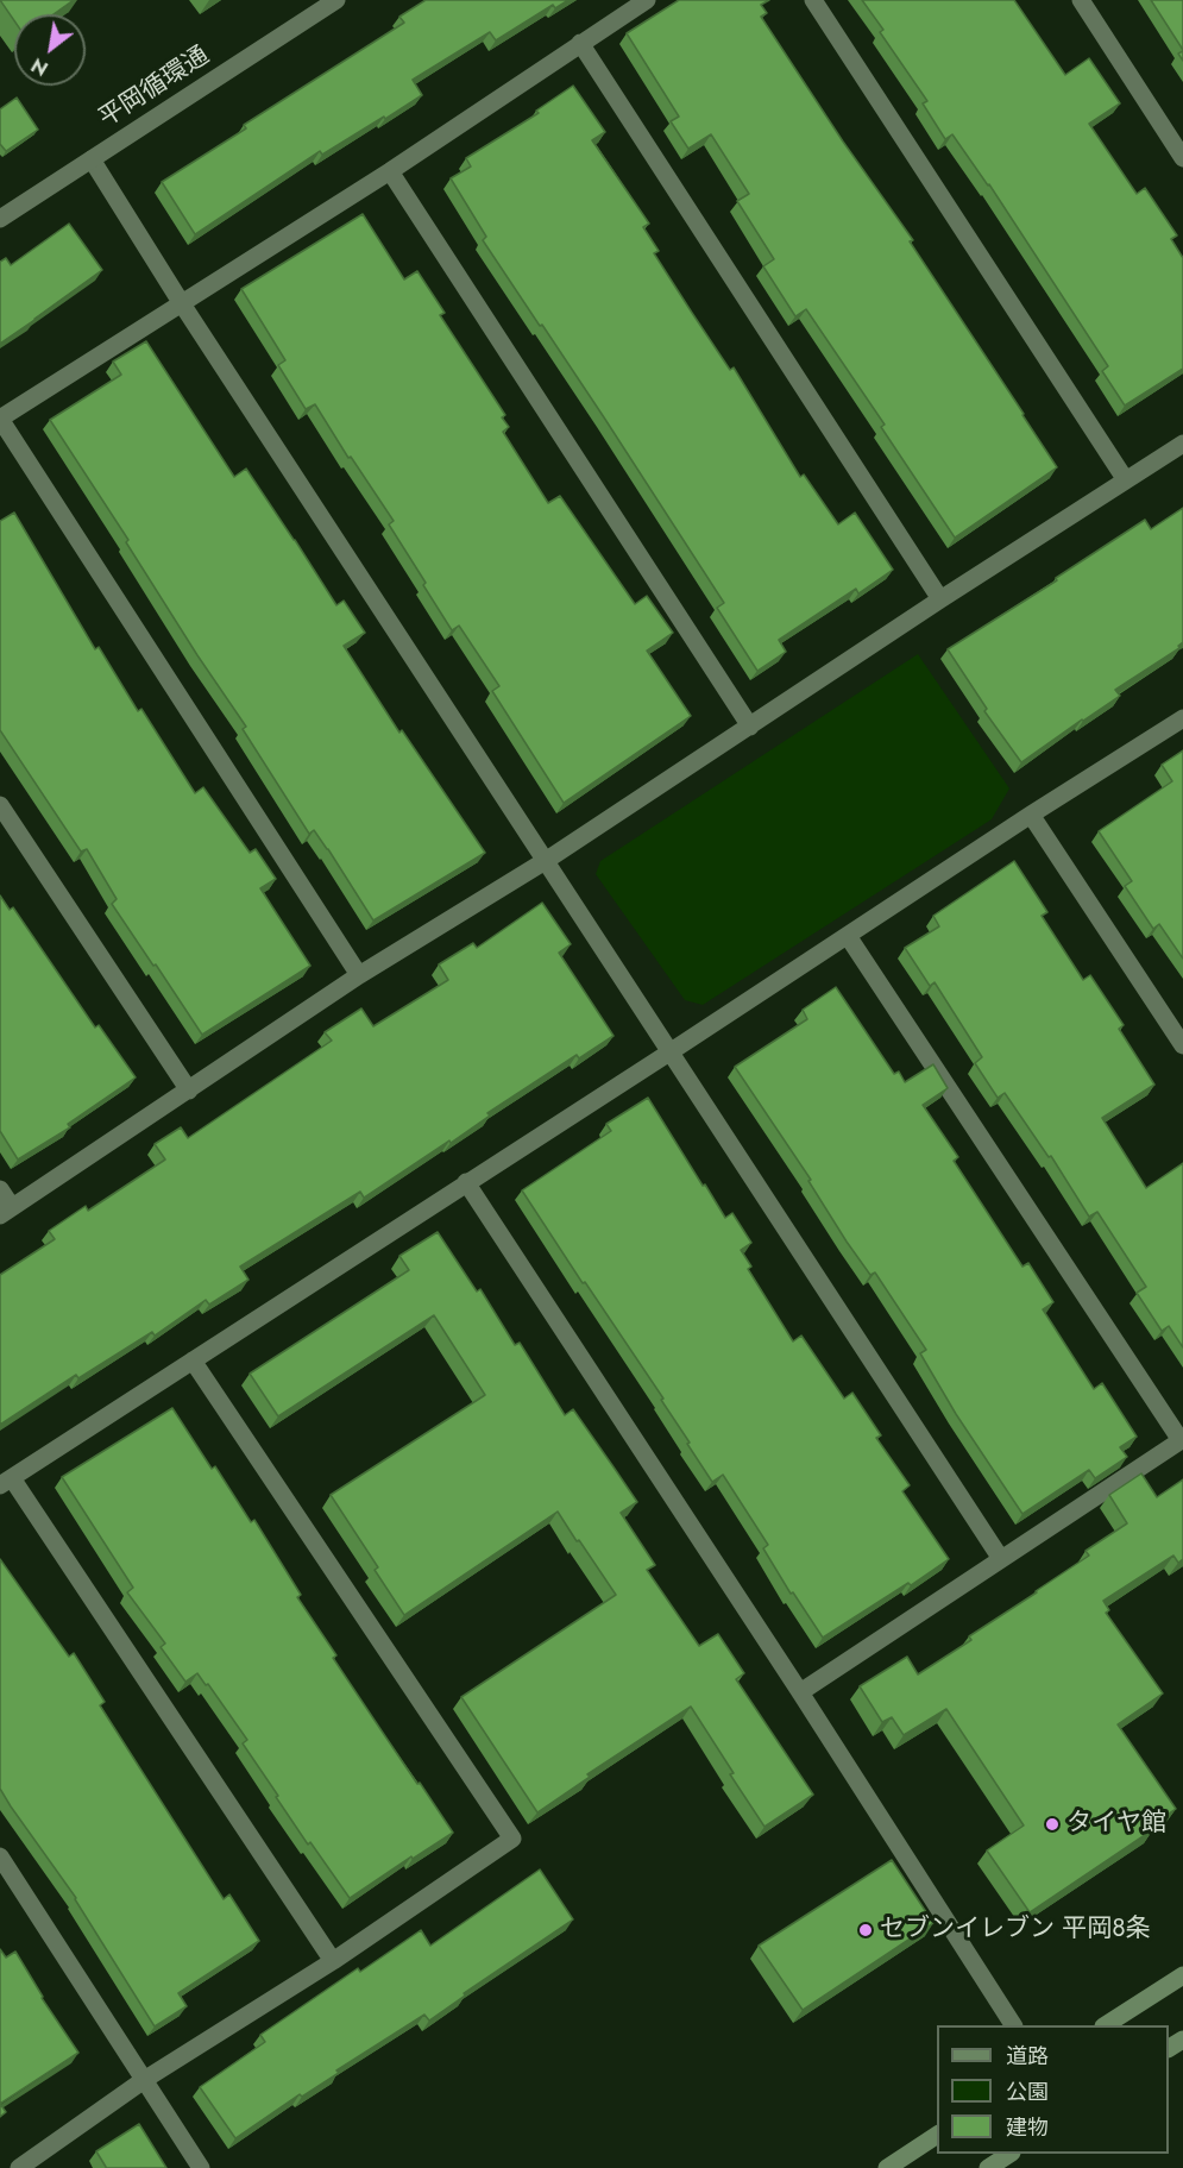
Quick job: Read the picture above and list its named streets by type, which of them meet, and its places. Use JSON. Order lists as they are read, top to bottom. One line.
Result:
{"streets":{"street":["平岡循環通"]},"places":["タイヤ館","セブンイレブン 平岡8条"],"legend":["道路","公園","建物"],"north":"bottom left"}
